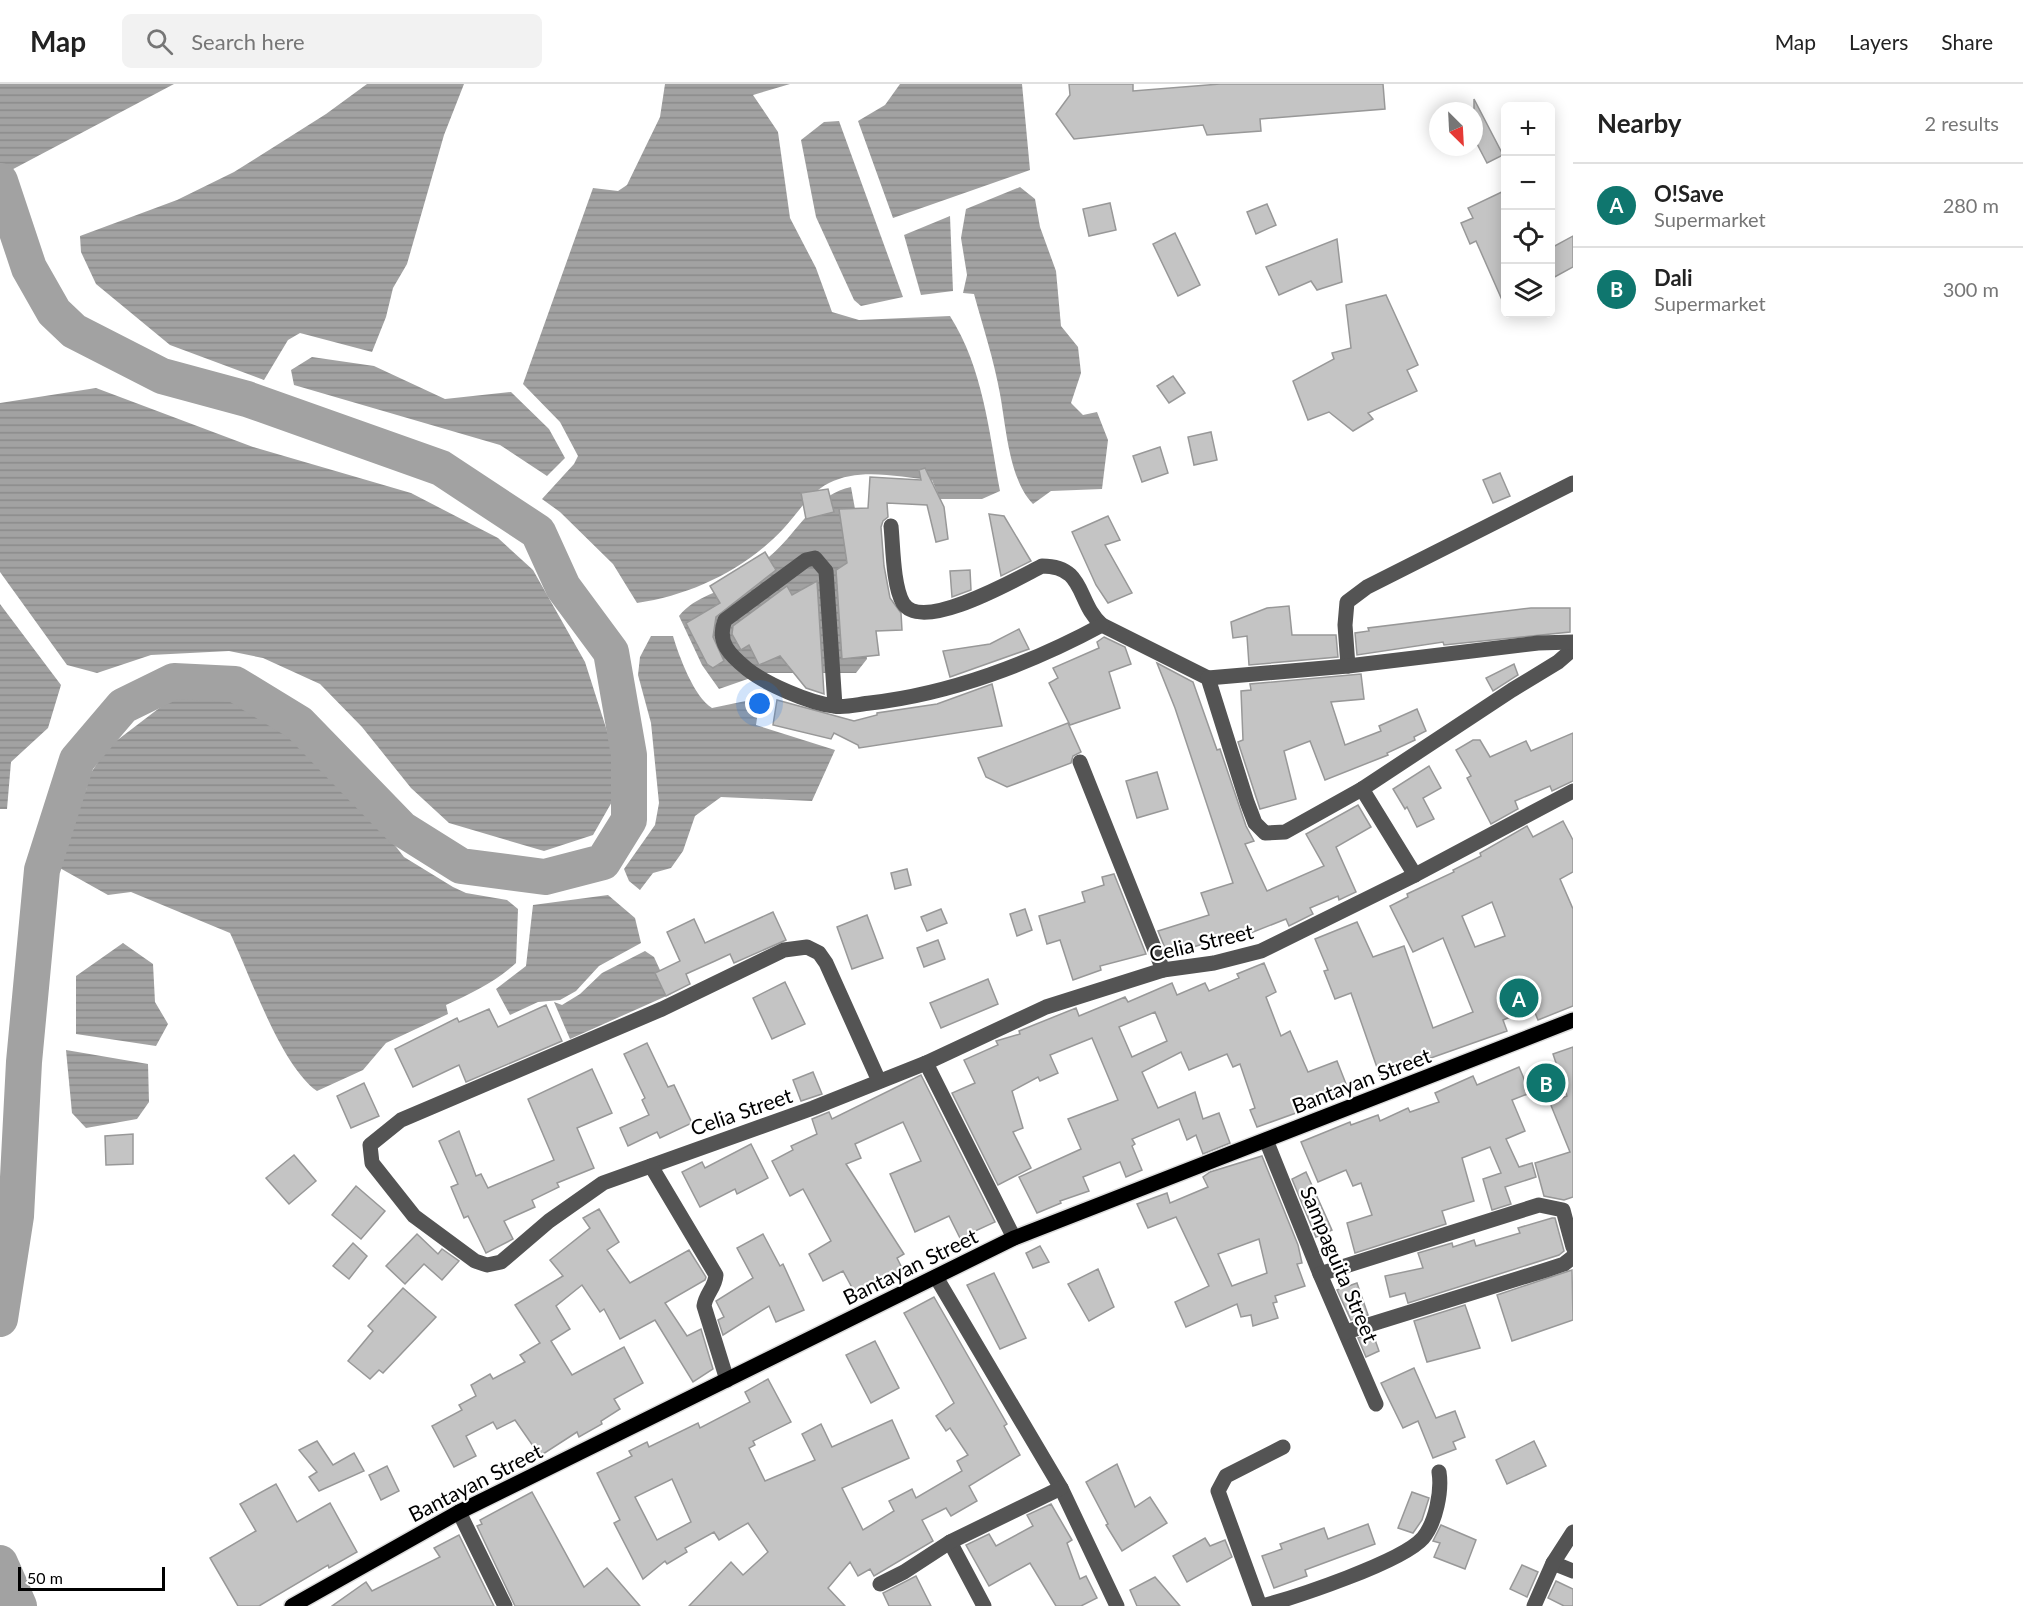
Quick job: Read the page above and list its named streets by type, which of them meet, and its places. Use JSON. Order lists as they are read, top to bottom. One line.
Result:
{"streets":{"main road":["Bantayan Street"],"street":["Celia Street","Sampaguita Street"]},"crossings":[["Bantayan Street","Sampaguita Street"]],"scale_bar":"50 m","north":"bottom right","page":{"header":"Map","search":"Search here","nav":["Map","Layers","Share"],"heading":["Nearby","2 results"],"map_buttons":["+","−"],"list":[{"mark":"A","name":"O!Save","note":"Supermarket","value":"280 m"},{"mark":"B","name":"Dali","note":"Supermarket","value":"300 m"}],"pins":["A","B"],"scale":"50 m"}}
